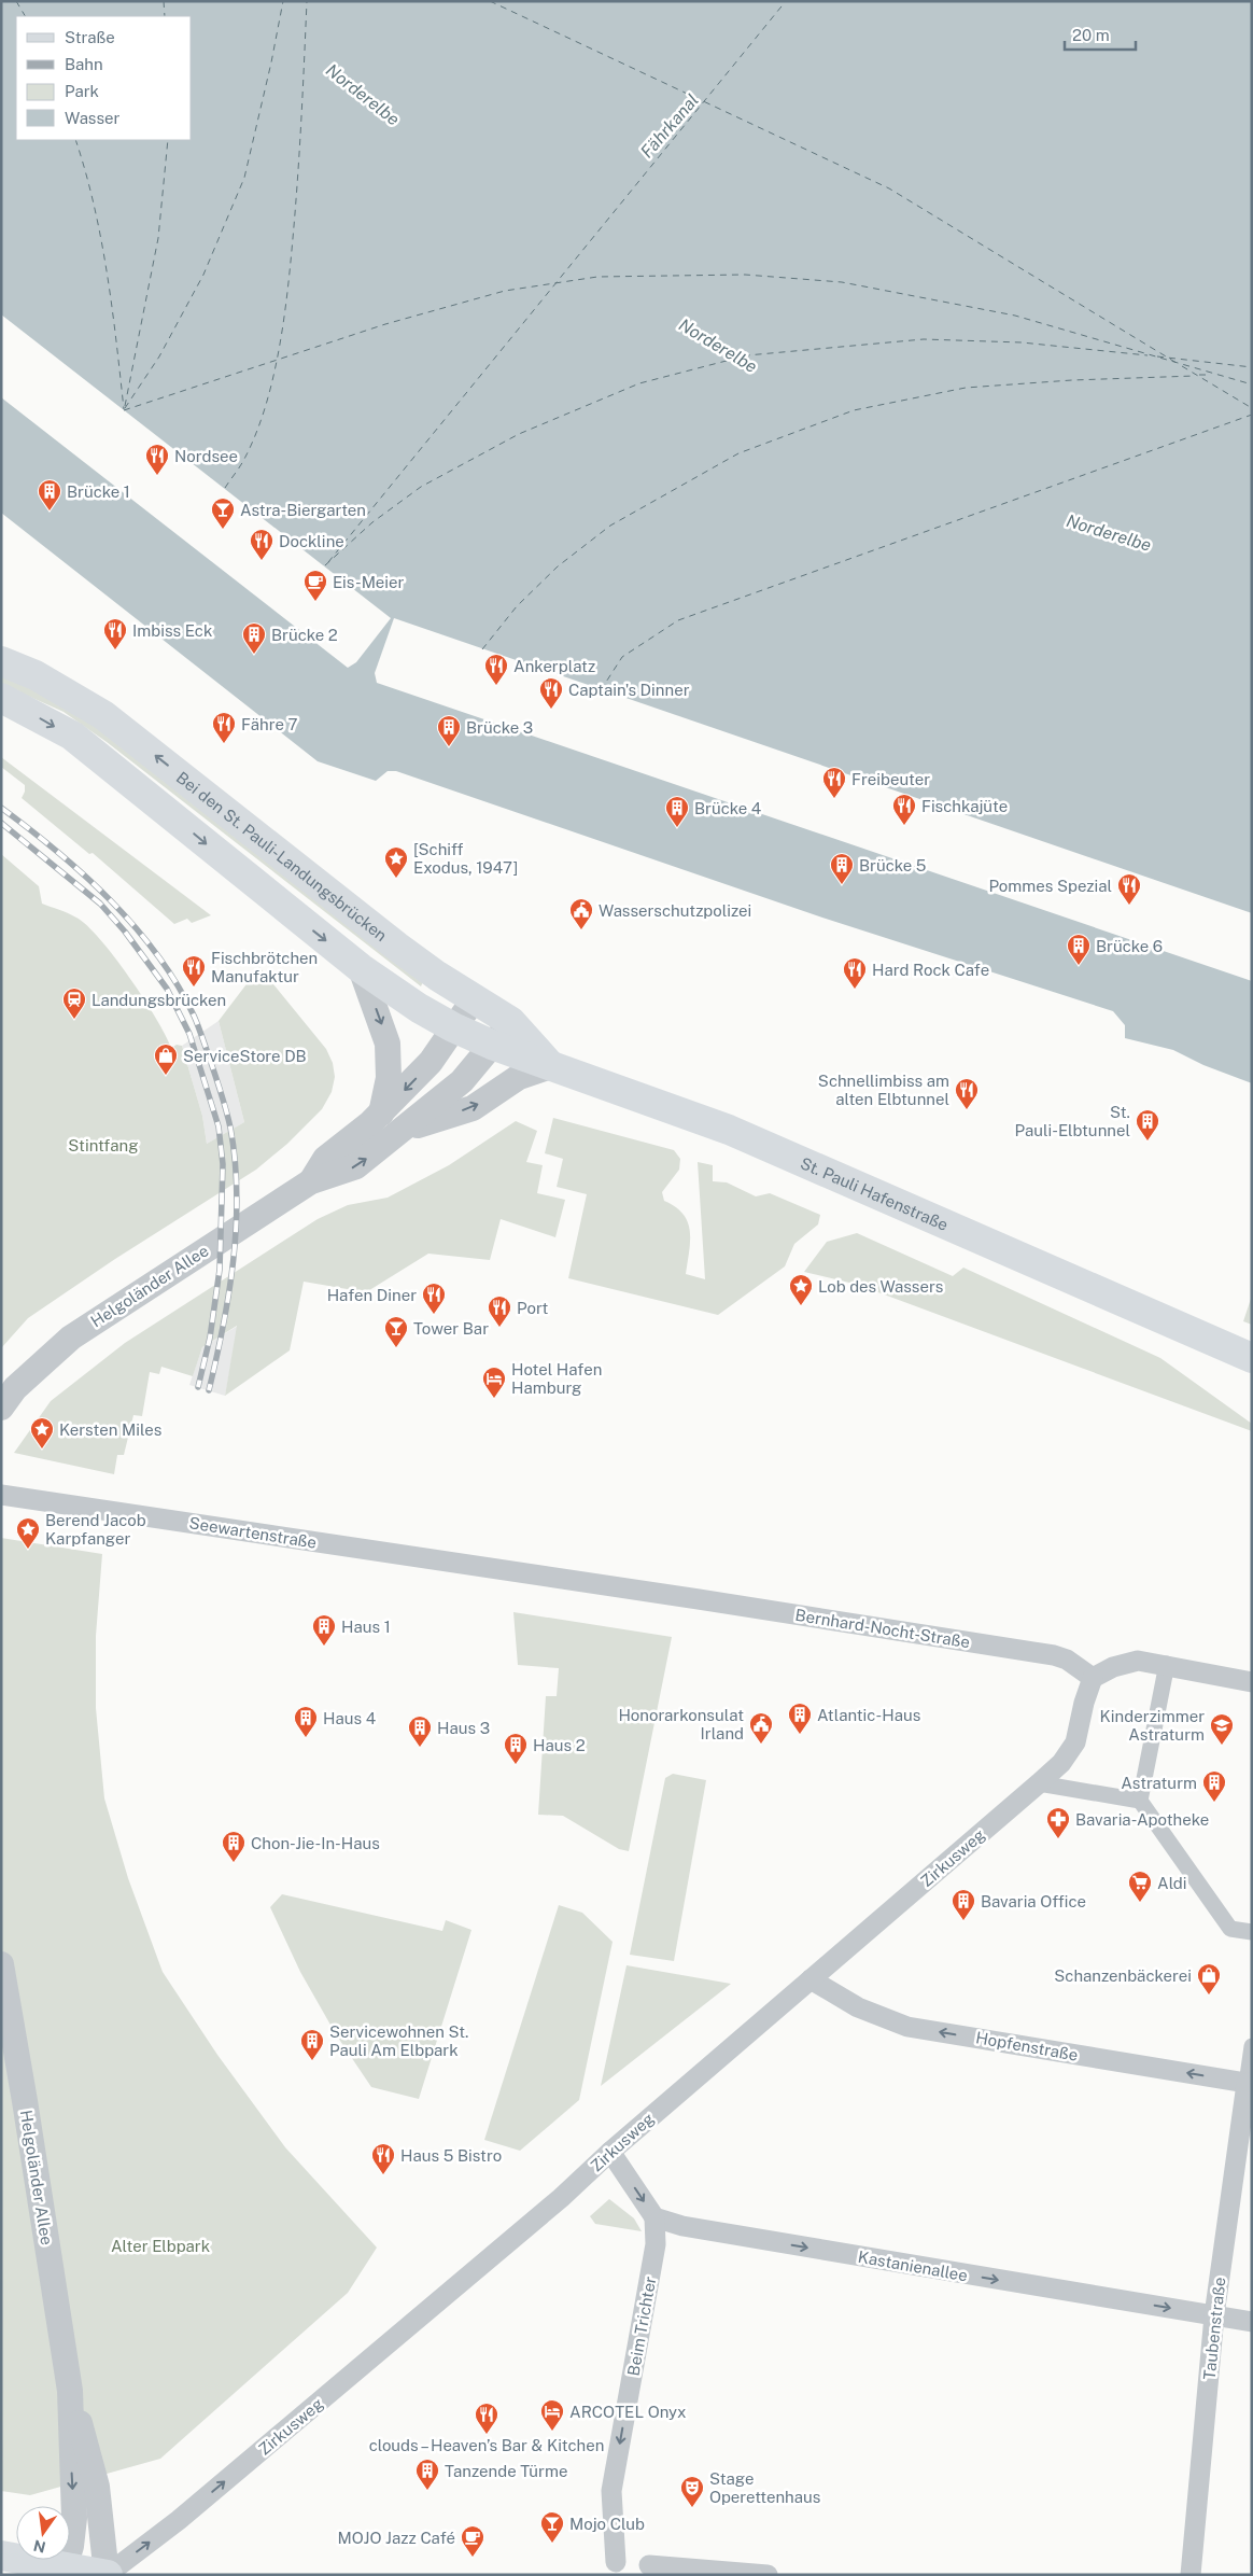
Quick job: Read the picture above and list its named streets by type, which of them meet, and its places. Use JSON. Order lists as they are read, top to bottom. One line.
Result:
{"streets":{"main road":["Bei den St. Pauli-Landungsbrücken","St. Pauli Hafenstraße"],"street":["Helgoländer Allee","Seewartenstraße","Bernhard-Nocht-Straße","Zirkusweg","Hopfenstraße","Kastanienallee","Beim Trichter","Taubenstraße"]},"crossings":[["Bei den St. Pauli-Landungsbrücken","St. Pauli Hafenstraße"],["Bei den St. Pauli-Landungsbrücken","Helgoländer Allee"],["St. Pauli Hafenstraße","Helgoländer Allee"],["Helgoländer Allee","Zirkusweg"],["Seewartenstraße","Bernhard-Nocht-Straße"],["Bernhard-Nocht-Straße","Zirkusweg"],["Zirkusweg","Hopfenstraße"],["Hopfenstraße","Taubenstraße"],["Kastanienallee","Beim Trichter"],["Kastanienallee","Taubenstraße"]],"one_way":["Zirkusweg","Hopfenstraße","Kastanienallee","Beim Trichter"],"water":["Norderelbe","Fährkanal"],"parks":["Stintfang","Alter Elbpark"],"places":{"restaurant":["Nordsee","Dockline","Imbiss Eck","Ankerplatz","Captain's Dinner","Fähre 7","Freibeuter","Fischkajüte","Pommes Spezial","Fischbrötchen Manufaktur","Hard Rock Cafe","Schnellimbiss am alten Elbtunnel","Hafen Diner","Port","Haus 5 Bistro","clouds – Heaven’s Bar & Kitchen"],"building":["Brücke 1","Brücke 2","Brücke 3","Brücke 4","Brücke 5","Brücke 6","St. Pauli-Elbtunnel","Haus 1","Atlantic-Haus","Haus 4","Haus 3","Haus 2","Astraturm","Chon-Jie-In-Haus","Bavaria Office","Servicewohnen St. Pauli Am Elbpark","Tanzende Türme"],"bar":["Astra-Biergarten","Tower Bar","Mojo Club"],"cafe":["Eis-Meier","MOJO Jazz Café"],"place":["[Schiff Exodus, 1947]","Lob des Wassers","Kersten Miles","Berend Jacob Karpfanger"],"public building":["Wasserschutzpolizei","Honorarkonsulat Irland"],"station":["Landungsbrücken"],"shop":["ServiceStore DB","Schanzenbäckerei"],"hotel":["Hotel Hafen Hamburg","ARCOTEL Onyx"],"school or university":["Kinderzimmer Astraturm"],"pharmacy":["Bavaria-Apotheke"],"supermarket":["Aldi"],"theatre":["Stage Operettenhaus"]},"legend":["Straße","Bahn","Park","Wasser"],"scale_bar":"20 m","north":"bottom"}
